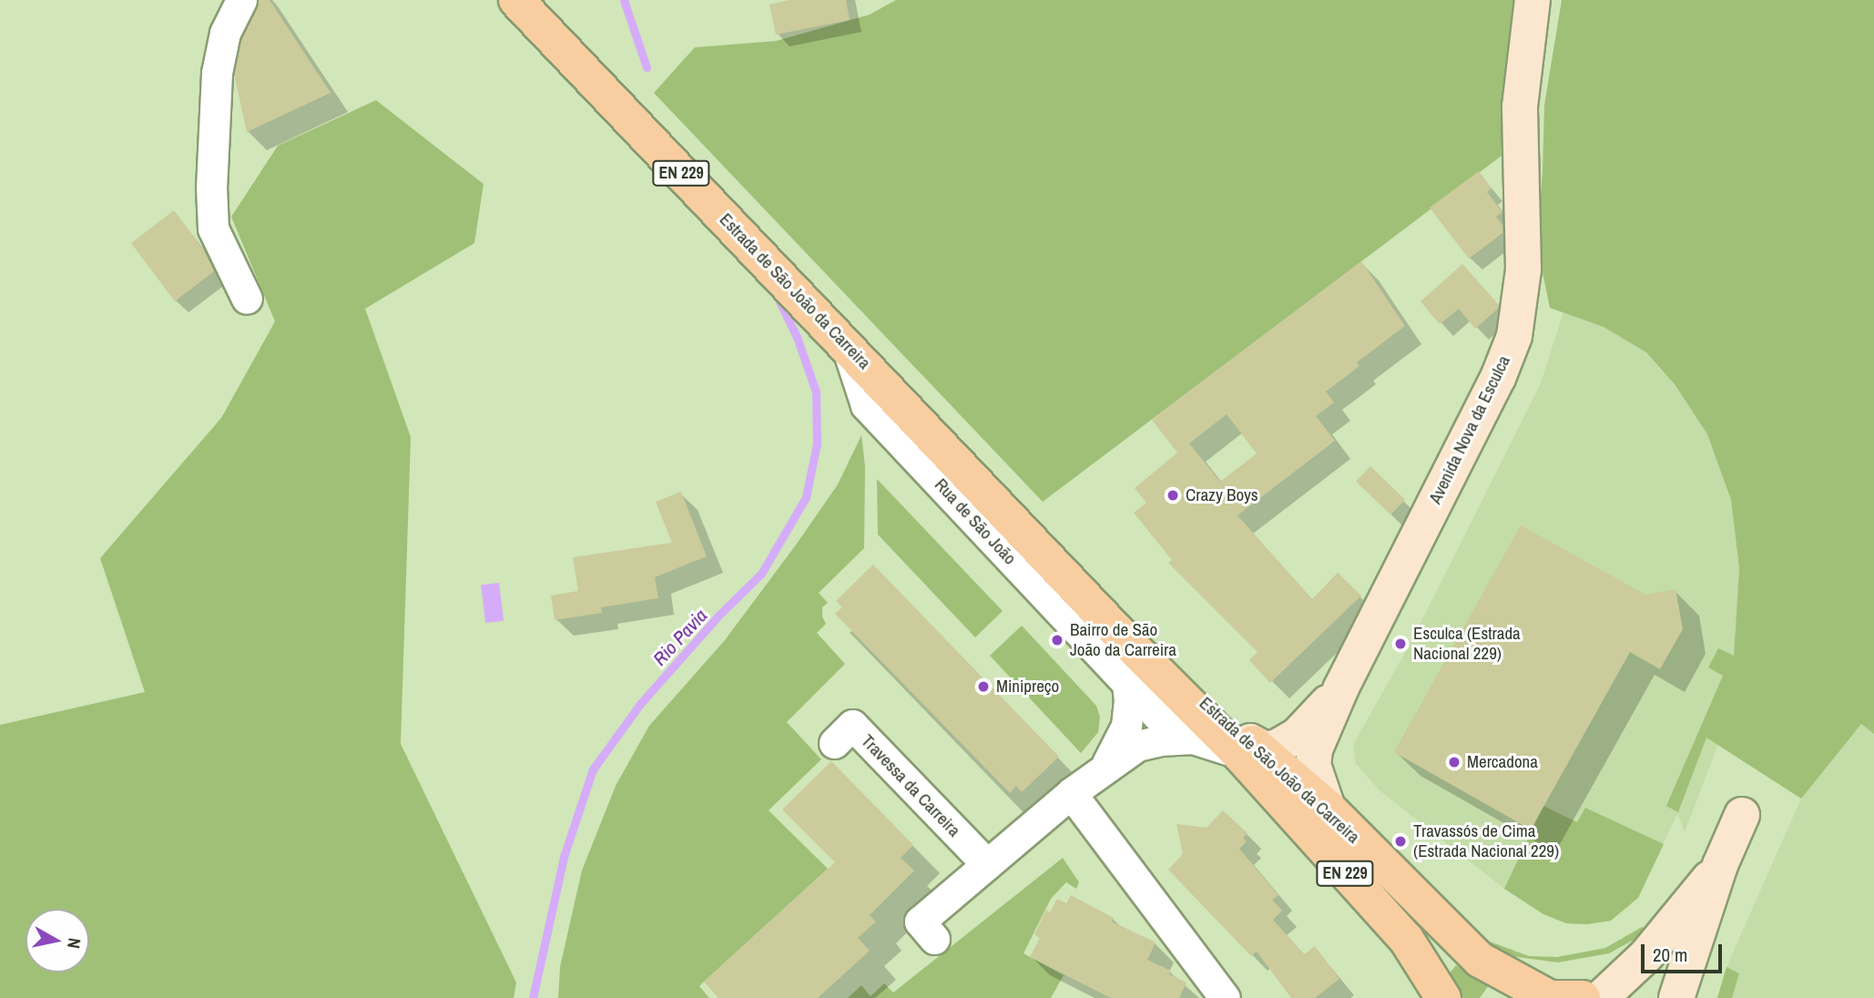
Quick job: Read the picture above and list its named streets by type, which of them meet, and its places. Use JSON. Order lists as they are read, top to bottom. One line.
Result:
{"streets":{"main road":["EN 229","Estrada de São João da Carreira"],"street":["Avenida Nova da Esculca","Rua de São João","Travessa da Carreira"]},"crossings":[["EN 229","Estrada de São João da Carreira"],["Estrada de São João da Carreira","Avenida Nova da Esculca"],["Estrada de São João da Carreira","Rua de São João"],["Avenida Nova da Esculca","Rua de São João"]],"water":["Rio Pavia"],"places":["Crazy Boys","Bairro de São João da Carreira","Esculca (Estrada Nacional 229)","Minipreço","Mercadona","Travassós de Cima (Estrada Nacional 229)"],"scale_bar":"20 m","north":"right"}
